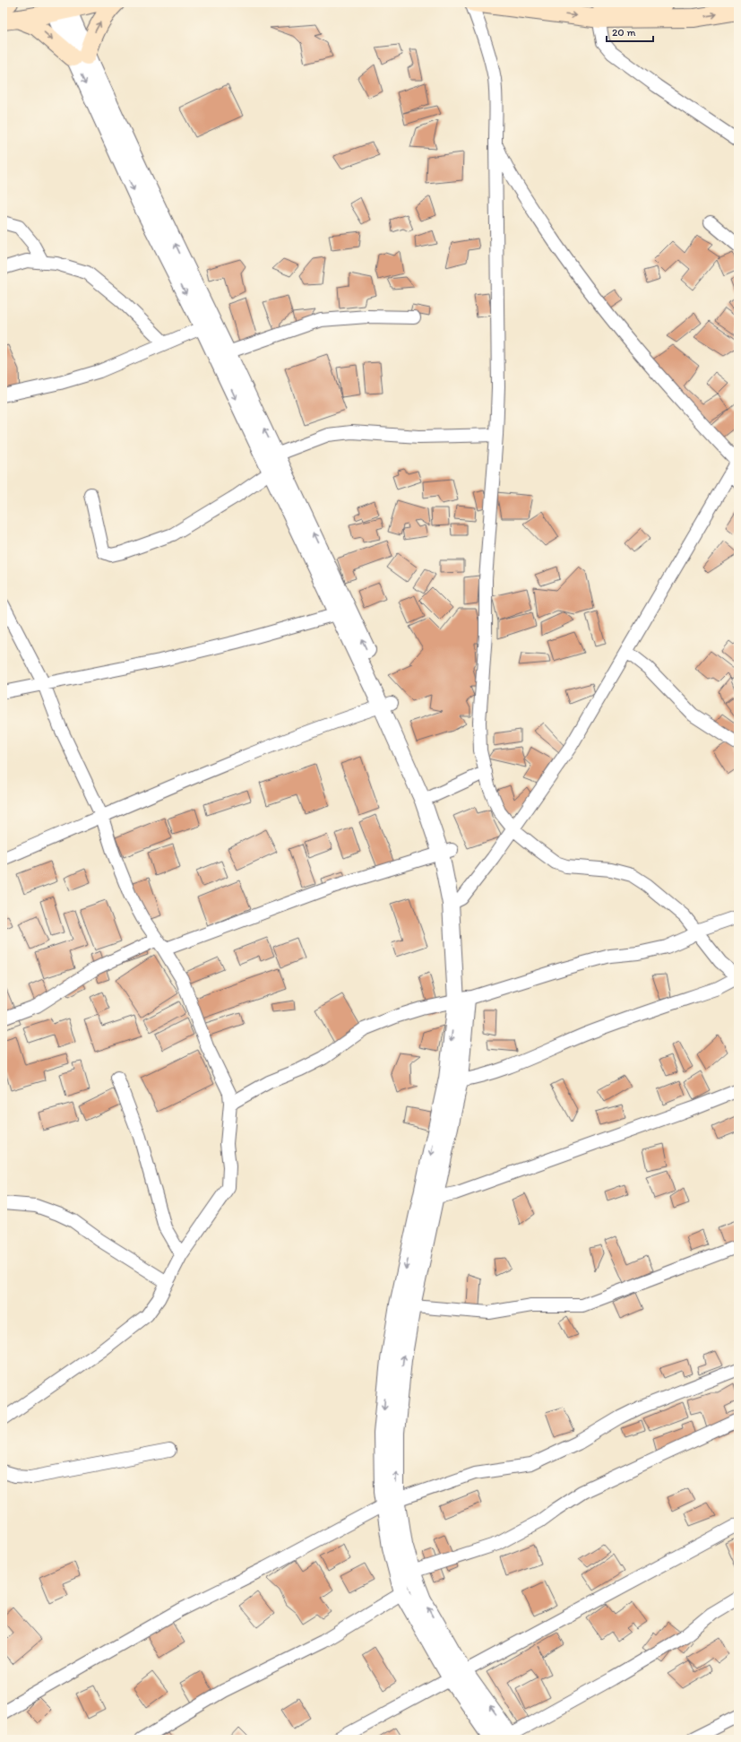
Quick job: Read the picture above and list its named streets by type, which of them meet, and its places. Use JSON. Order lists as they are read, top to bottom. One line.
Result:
{"scale_bar":"20 m"}
